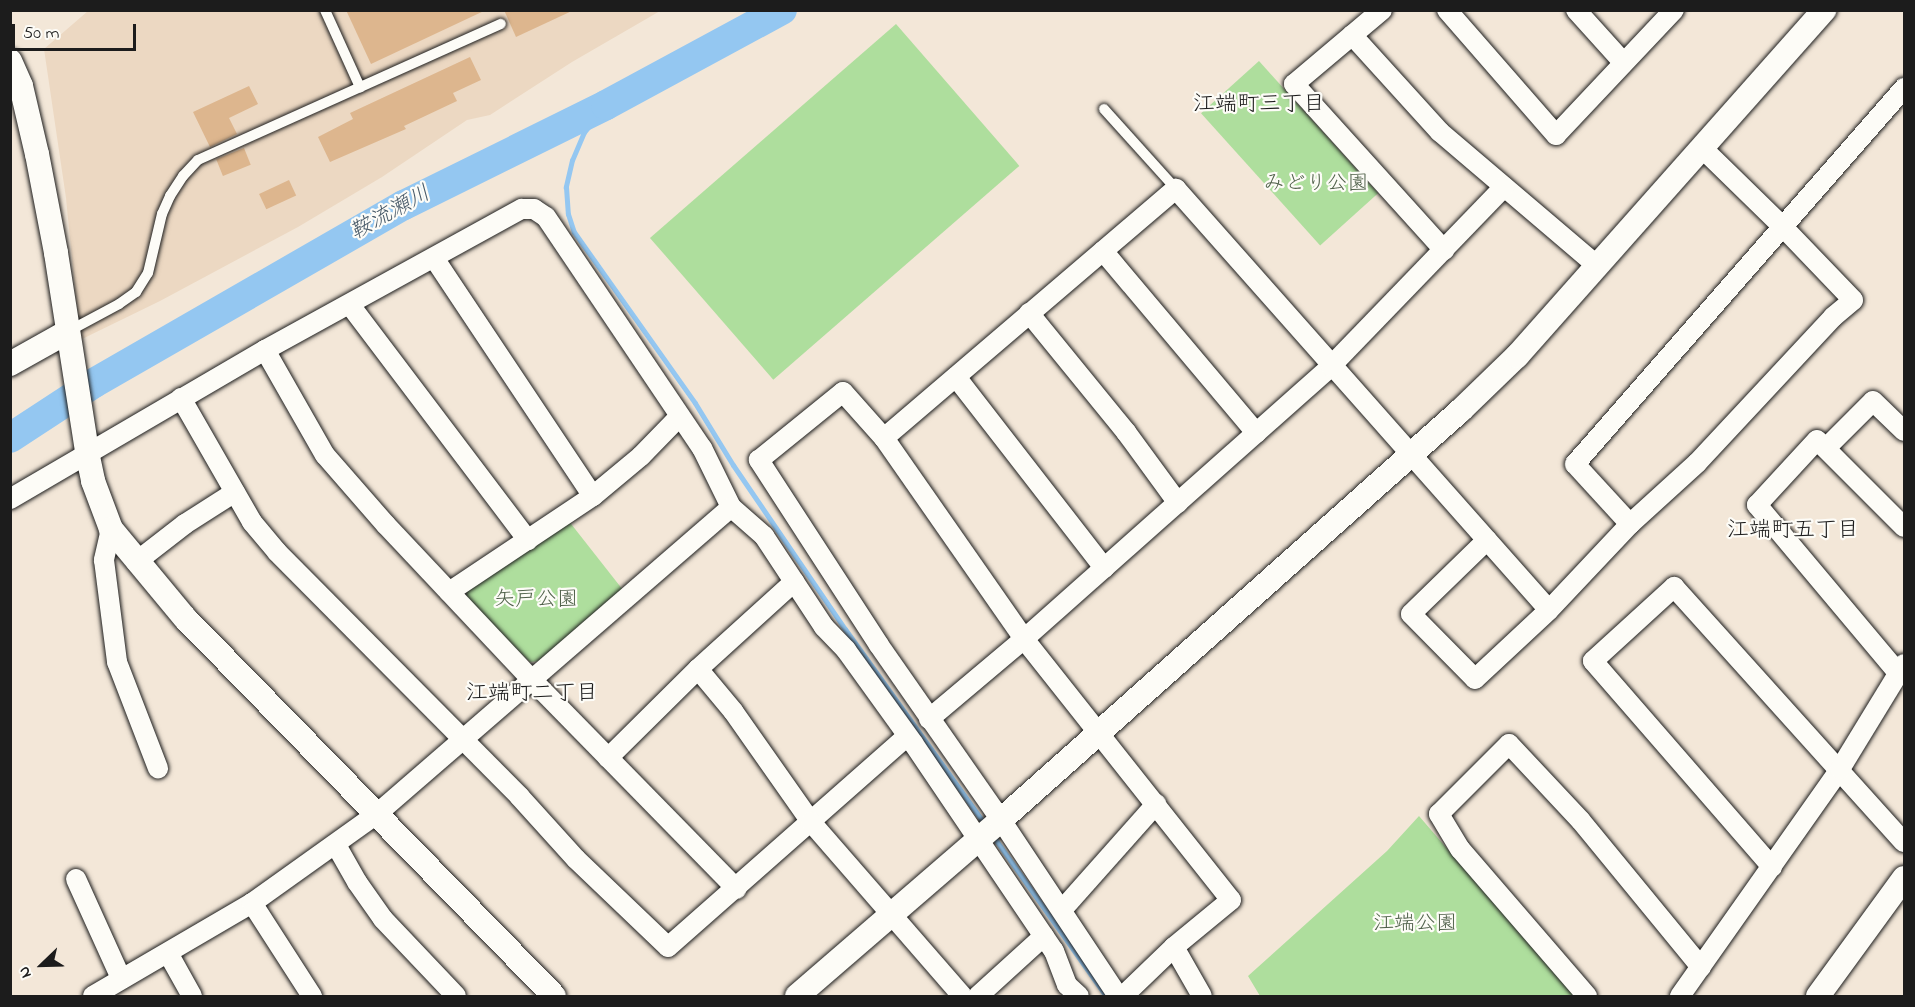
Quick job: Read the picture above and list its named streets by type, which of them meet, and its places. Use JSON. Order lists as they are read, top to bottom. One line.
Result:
{"districts":["江端町三丁目","江端町五丁目","江端町二丁目"],"water":["鞍流瀬川"],"parks":["みどり公園","矢戸公園","江端公園"],"scale_bar":"50 m","north":"bottom left"}
